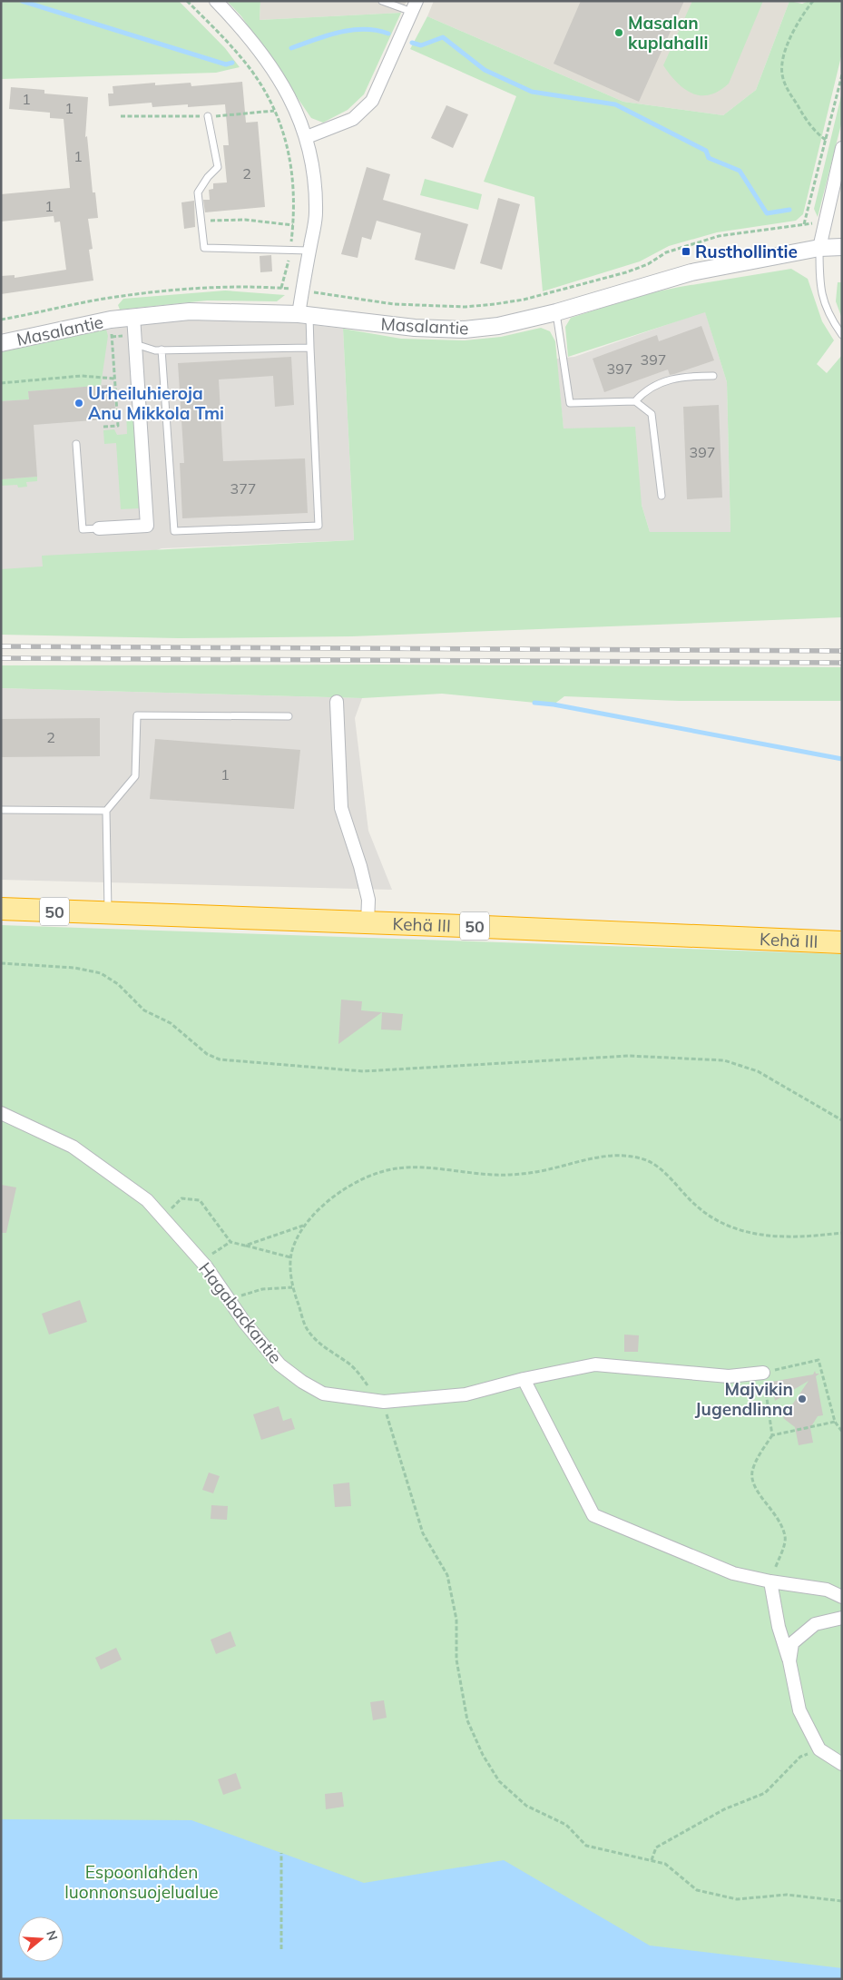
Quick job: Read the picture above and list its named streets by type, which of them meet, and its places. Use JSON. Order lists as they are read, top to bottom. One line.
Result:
{"streets":{"highway":["50","Kehä III"],"street":["Masalantie","Hagabackantie"]},"parks":["Espoonlahden luonnonsuojelualue"],"places":{"other":["Masalan kuplahalli","Urheiluhieroja Anu Mikkola Tmi","Majvikin Jugendlinna"],"transit":["Rusthollintie"]},"house_numbers":["1","1","1","2","1","397","397","397","377","2","1"],"north":"right"}
